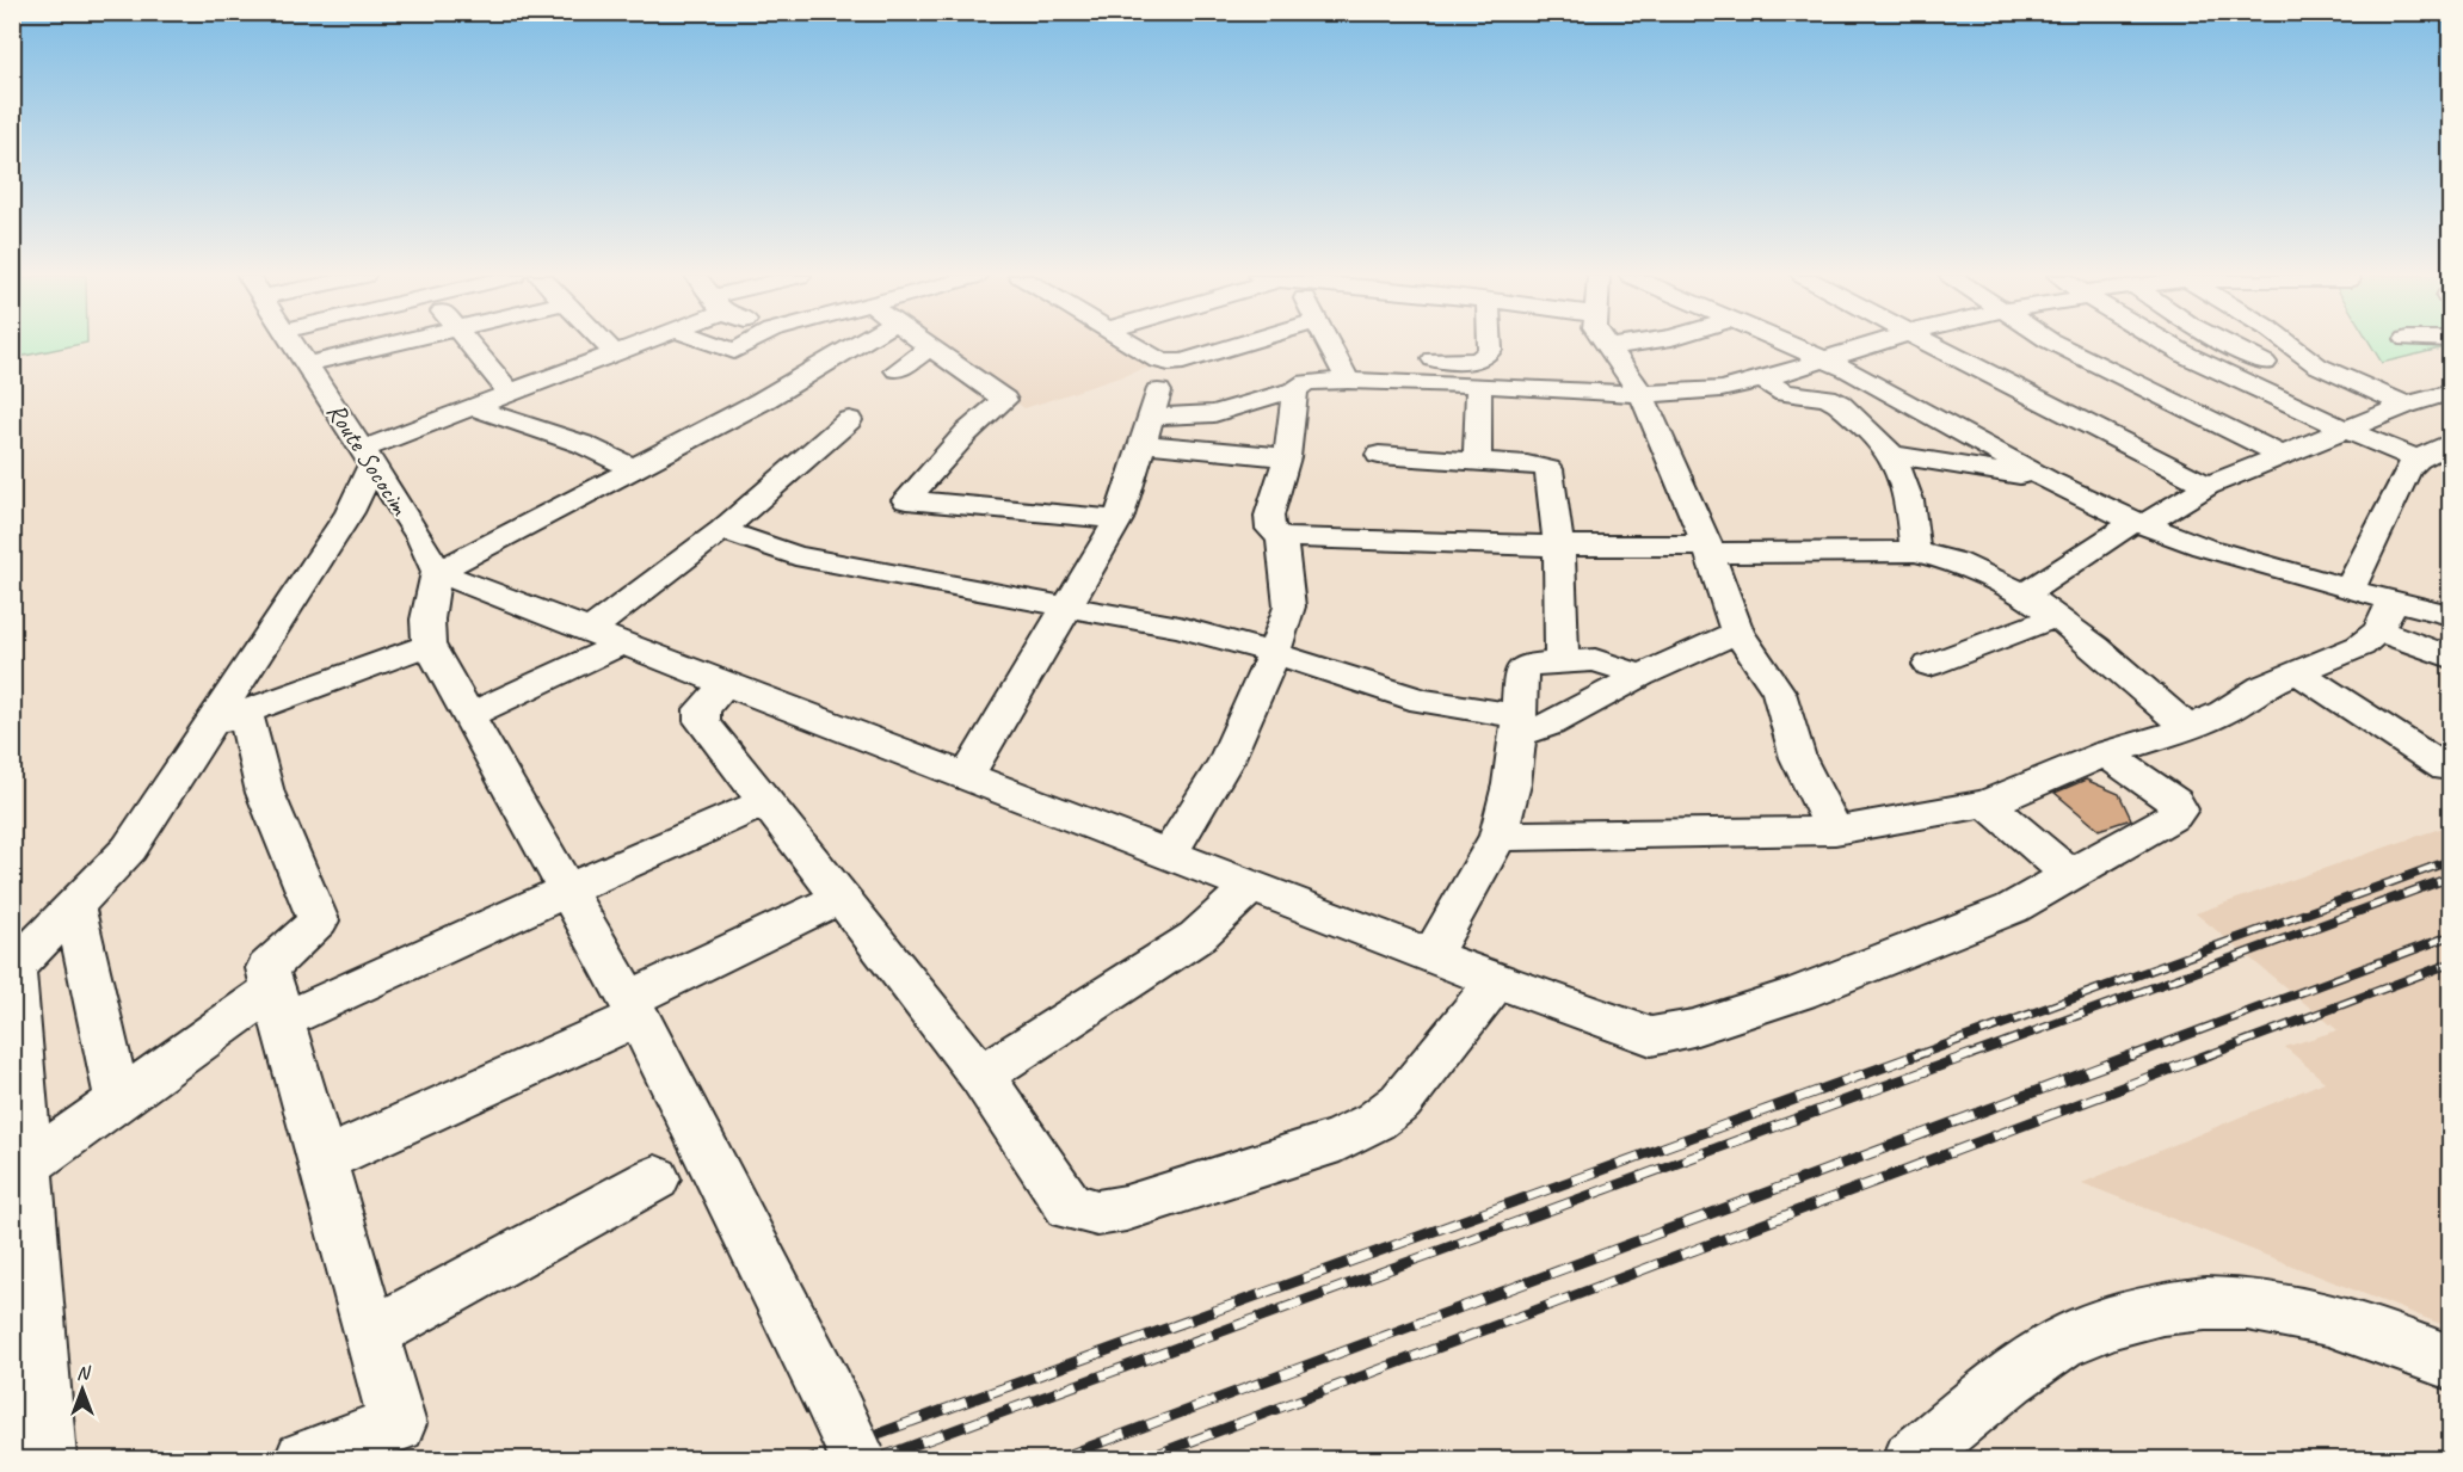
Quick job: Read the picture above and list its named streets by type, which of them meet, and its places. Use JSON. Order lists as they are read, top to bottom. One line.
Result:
{"streets":{"street":["Route Sococim"]},"north":"top"}
